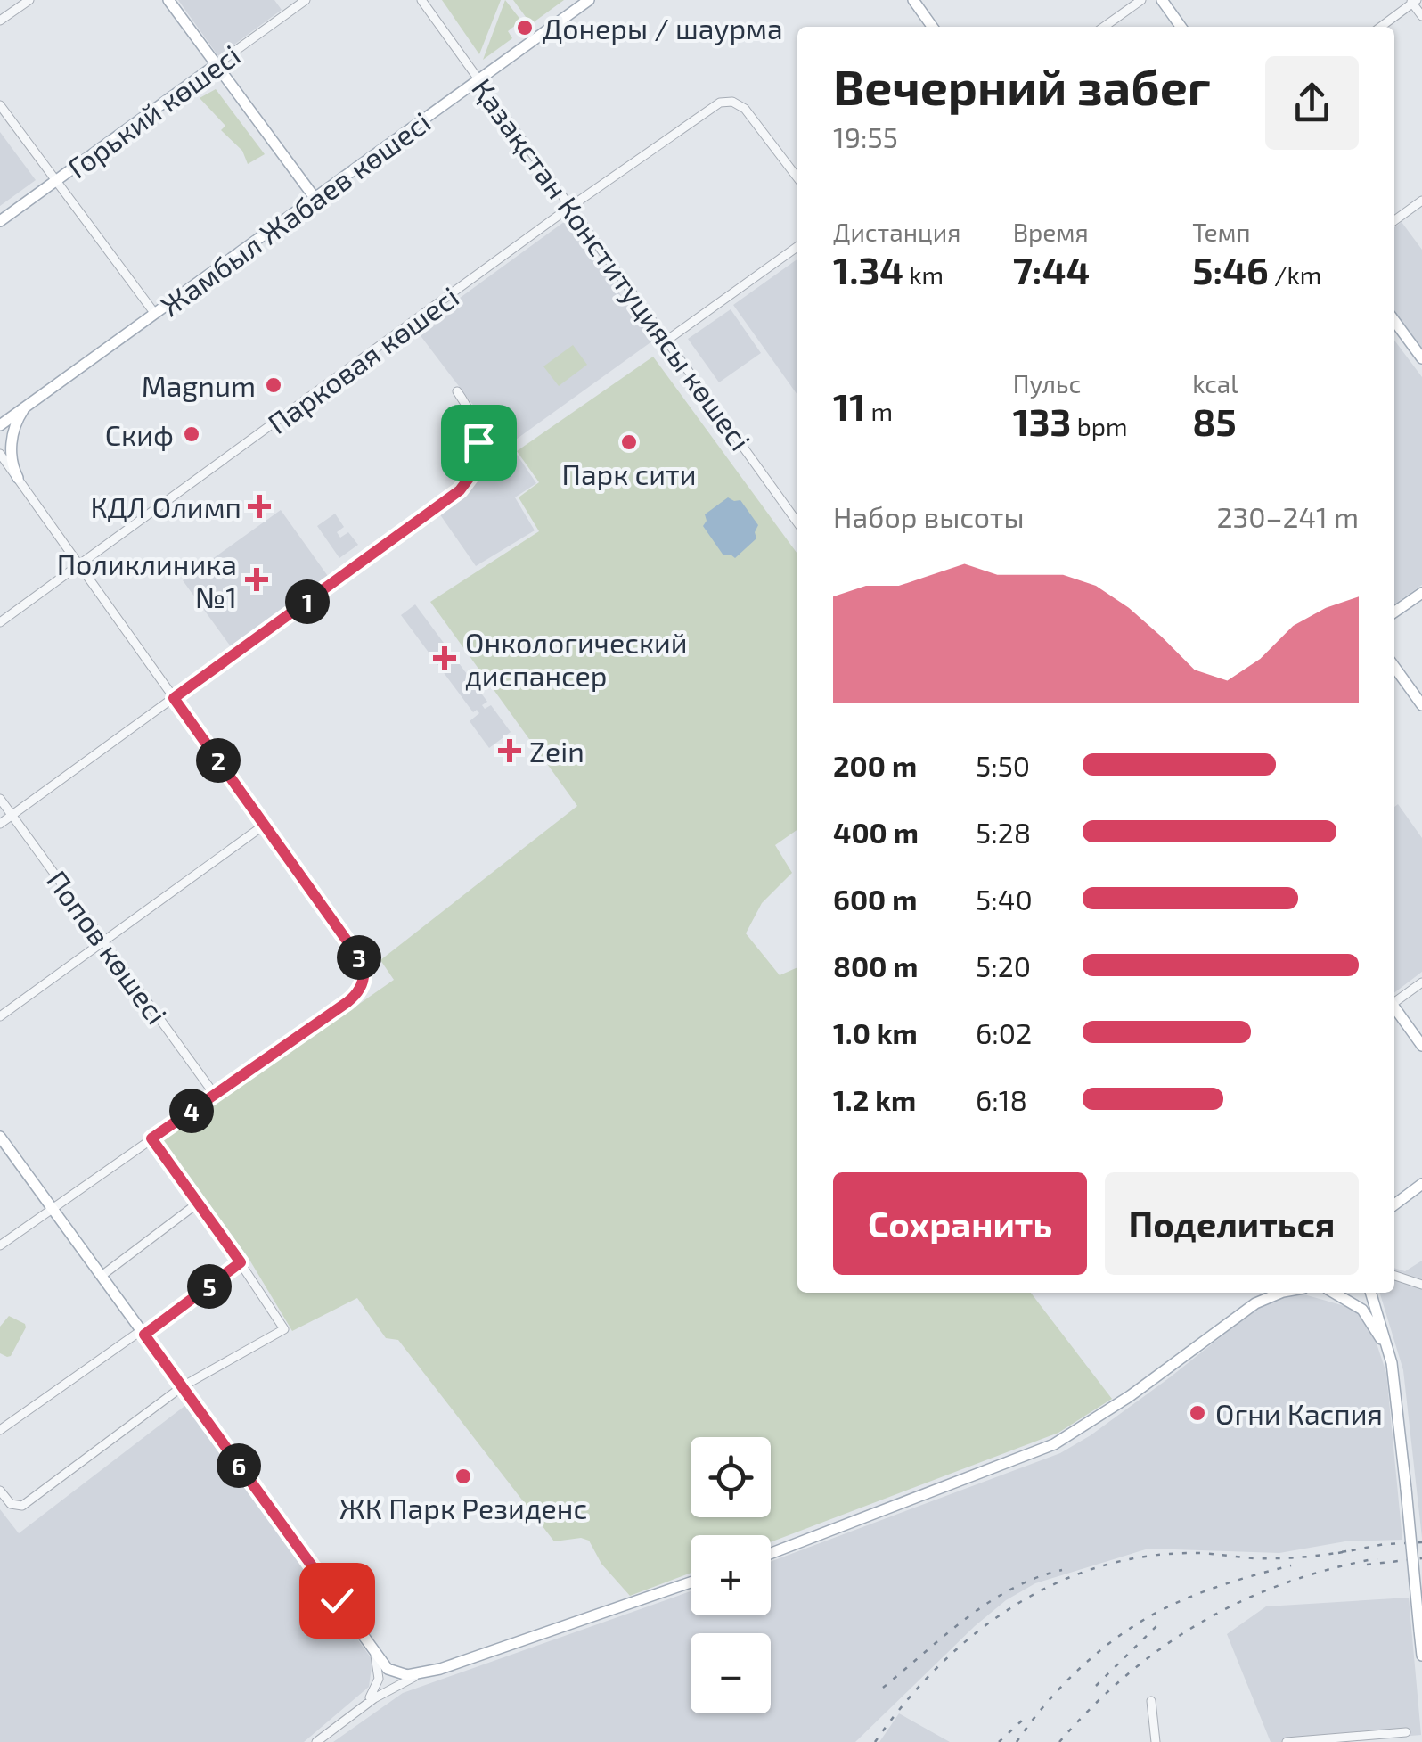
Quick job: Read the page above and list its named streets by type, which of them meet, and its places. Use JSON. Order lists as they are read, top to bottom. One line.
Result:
{"streets":{"main road":["Горький көшесі","Жамбыл Жабаев көшесі"],"street":["Қазақстан Конституциясы көшесі","Парковая көшесі","Попов көшесі"]},"crossings":[["Жамбыл Жабаев көшесі","Қазақстан Конституциясы көшесі"],["Қазақстан Конституциясы көшесі","Парковая көшесі"]],"places":{"other":["Донеры / шаурма","Magnum","Скиф","Парк сити","Огни Каспия","ЖК Парк Резиденс"],"health":["КДЛ Олимп","Поликлиника №1","Онкологический диспансер","Zein"]},"page":{"heading":["Вечерний забег","19:55"],"stats":[["Дистанция","1.34 km"],["Время","7:44"],["Темп","5:46 /km"],["11 m"],["Пульс","133 bpm"],["kcal","85"]],"chart":["Набор высоты","230–241 m"],"pins":["1","2","3","4","5","6"],"list":[{"name":"200 m","note":"5:50"},{"name":"400 m","note":"5:28"},{"name":"600 m","note":"5:40"},{"name":"800 m","note":"5:20"},{"name":"1.0 km","note":"6:02"},{"name":"1.2 km","note":"6:18"}],"buttons":["Сохранить","Поделиться"],"map_buttons":["+","−"]}}
